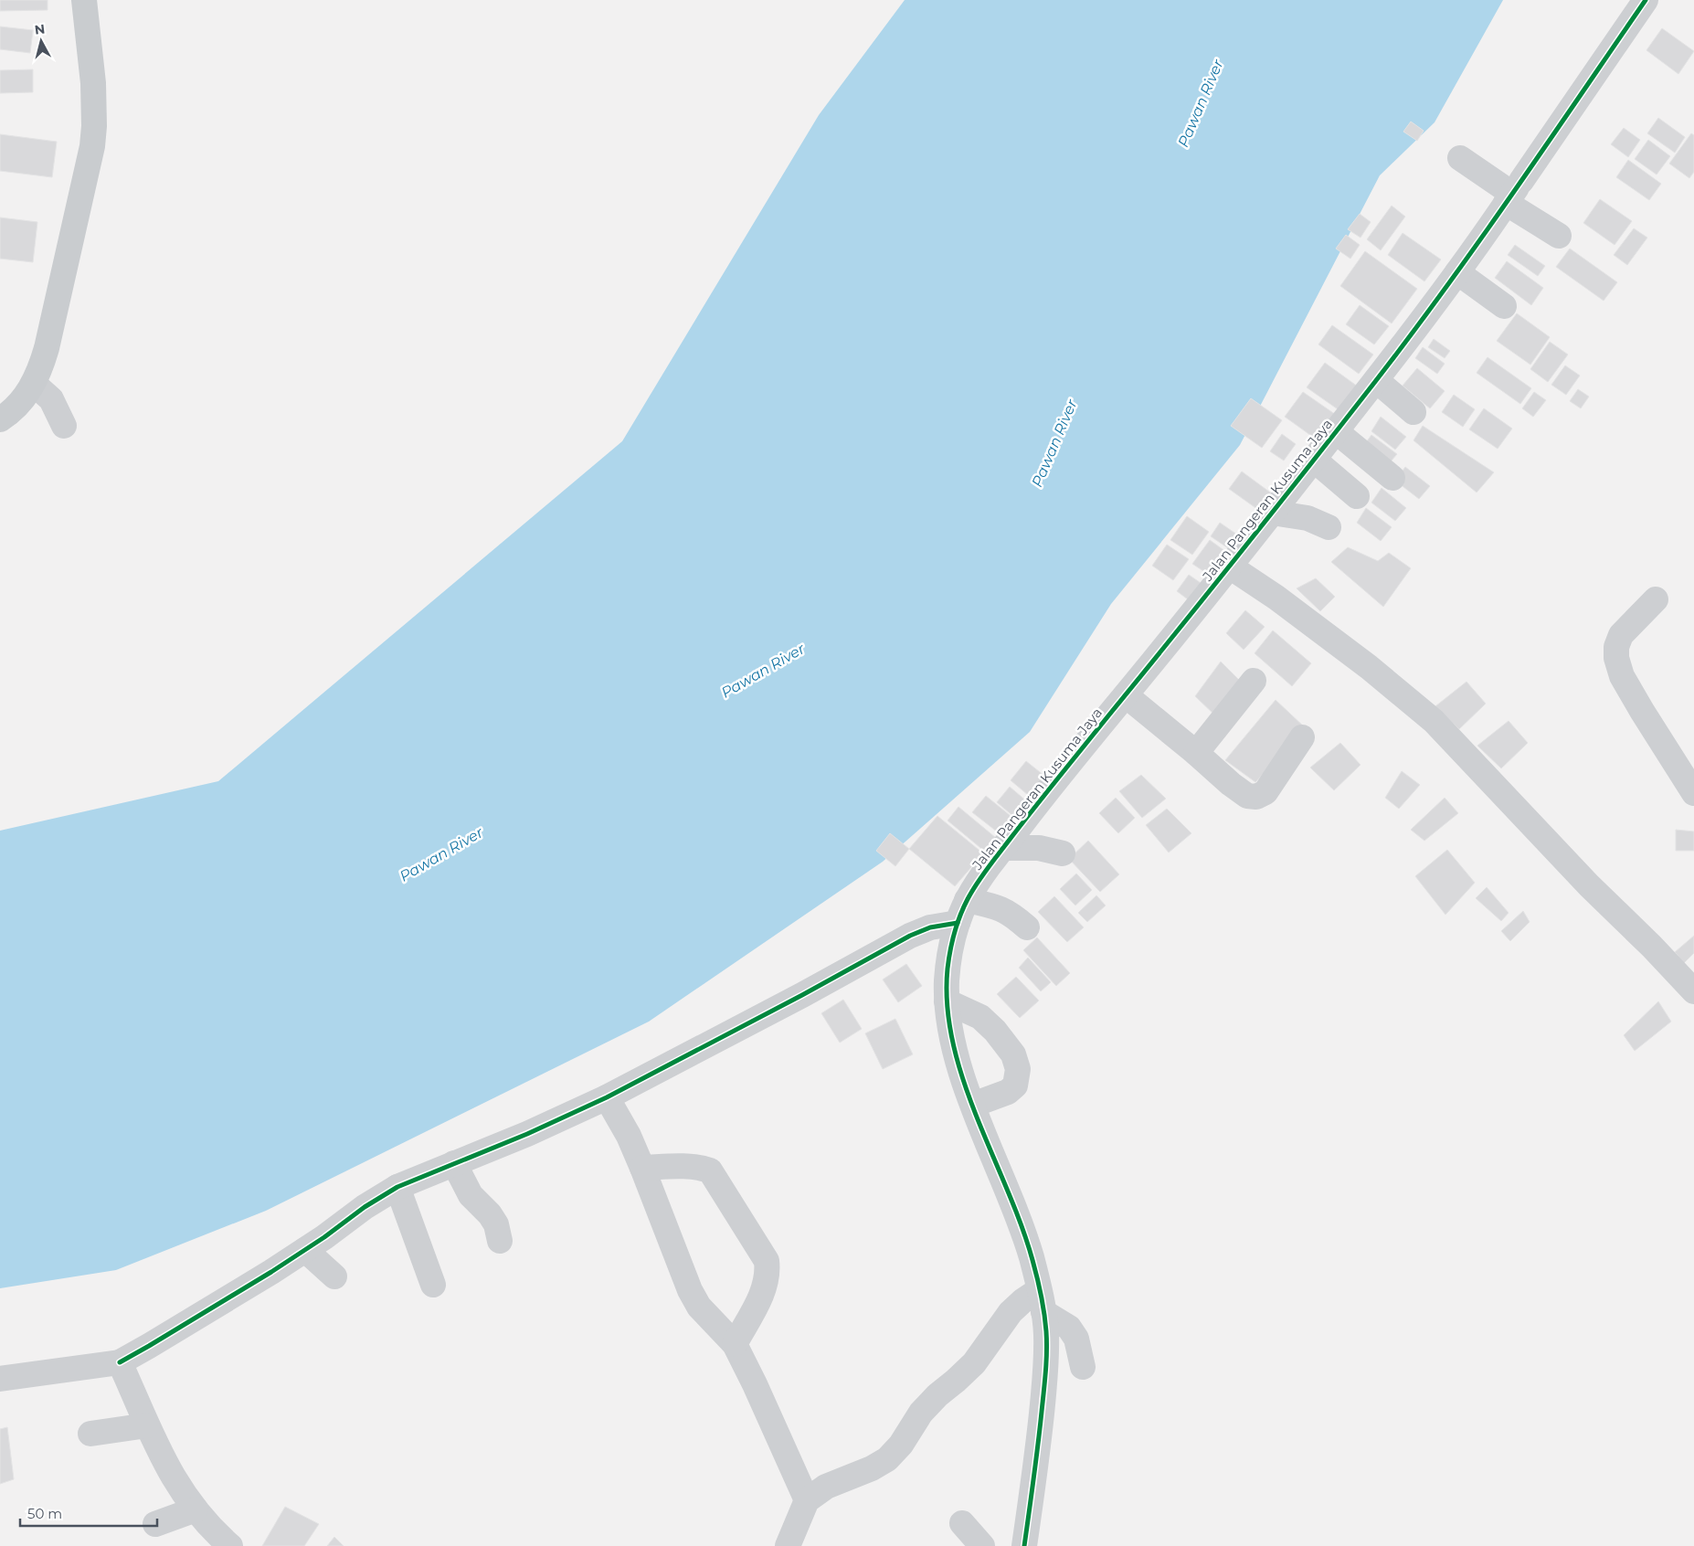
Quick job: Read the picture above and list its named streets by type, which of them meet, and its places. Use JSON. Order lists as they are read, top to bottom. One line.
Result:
{"streets":{"street":["Jalan Pangeran Kusuma Jaya"]},"water":["Pawan River"],"scale_bar":"50 m","north":"top"}
